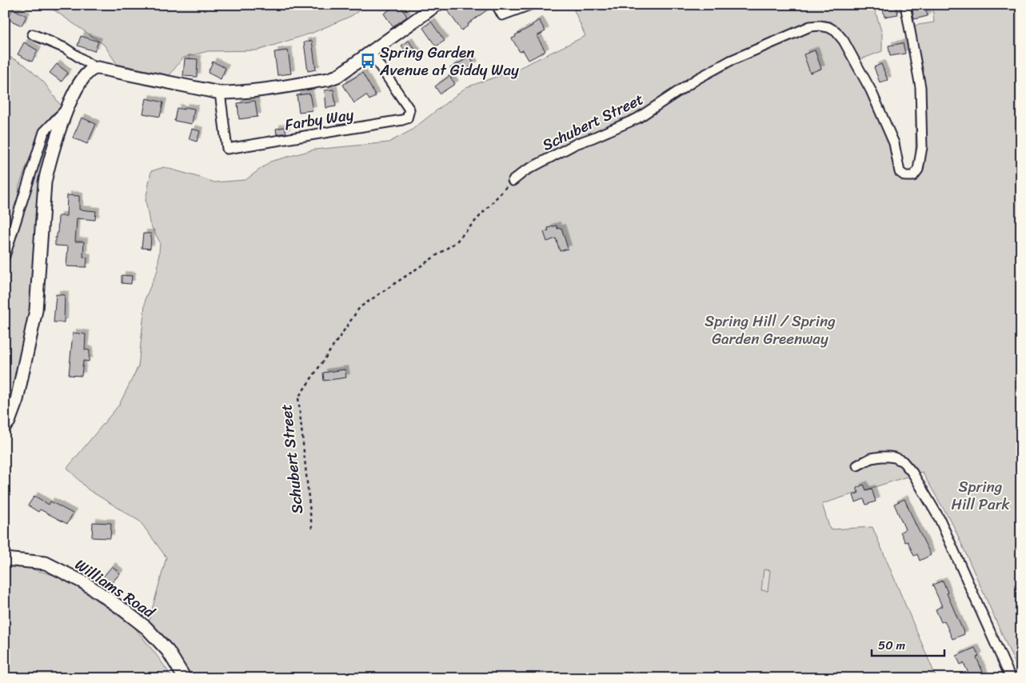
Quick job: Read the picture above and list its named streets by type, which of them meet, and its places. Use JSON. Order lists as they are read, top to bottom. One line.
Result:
{"streets":{"street":["Farby Way","Schubert Street","Williams Road"]},"parks":["Spring Hill / Spring Garden Greenway","Spring Hill Park"],"places":{"bus stop":["Spring Garden Avenue at Giddy Way"]},"scale_bar":"50 m"}
